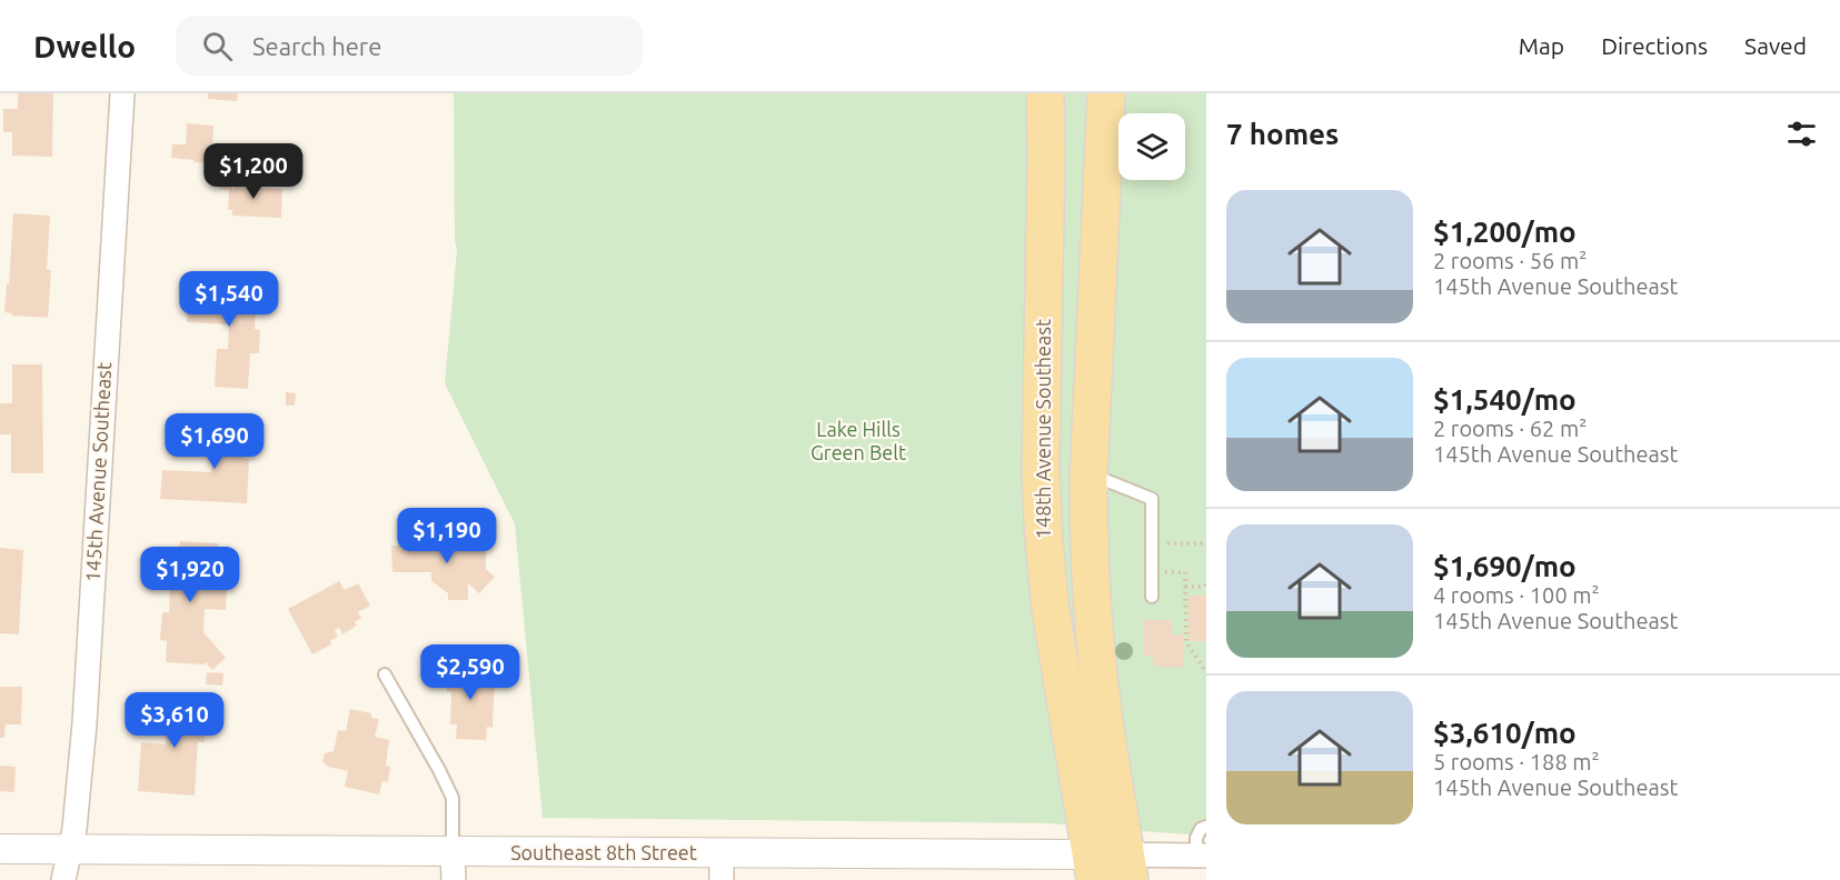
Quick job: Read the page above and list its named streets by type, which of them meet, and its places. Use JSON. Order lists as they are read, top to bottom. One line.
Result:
{"streets":{"main road":["148th Avenue Southeast"],"street":["145th Avenue Southeast","Southeast 8th Street"]},"crossings":[["148th Avenue Southeast","Southeast 8th Street"],["145th Avenue Southeast","Southeast 8th Street"]],"parks":["Lake Hills Green Belt"],"page":{"header":"Dwello","search":"Search here","nav":["Map","Directions","Saved"],"heading":"7 homes","price":["$1,200","$1,540","$1,690","$1,190","$1,920","$2,590","$3,610"],"list":[{"name":"$1,200/mo","note":"2 rooms · 56 m² · 145th Avenue Southeast"},{"name":"$1,540/mo","note":"2 rooms · 62 m² · 145th Avenue Southeast"},{"name":"$1,690/mo","note":"4 rooms · 100 m² · 145th Avenue Southeast"},{"name":"$3,610/mo","note":"5 rooms · 188 m² · 145th Avenue Southeast"}]}}
